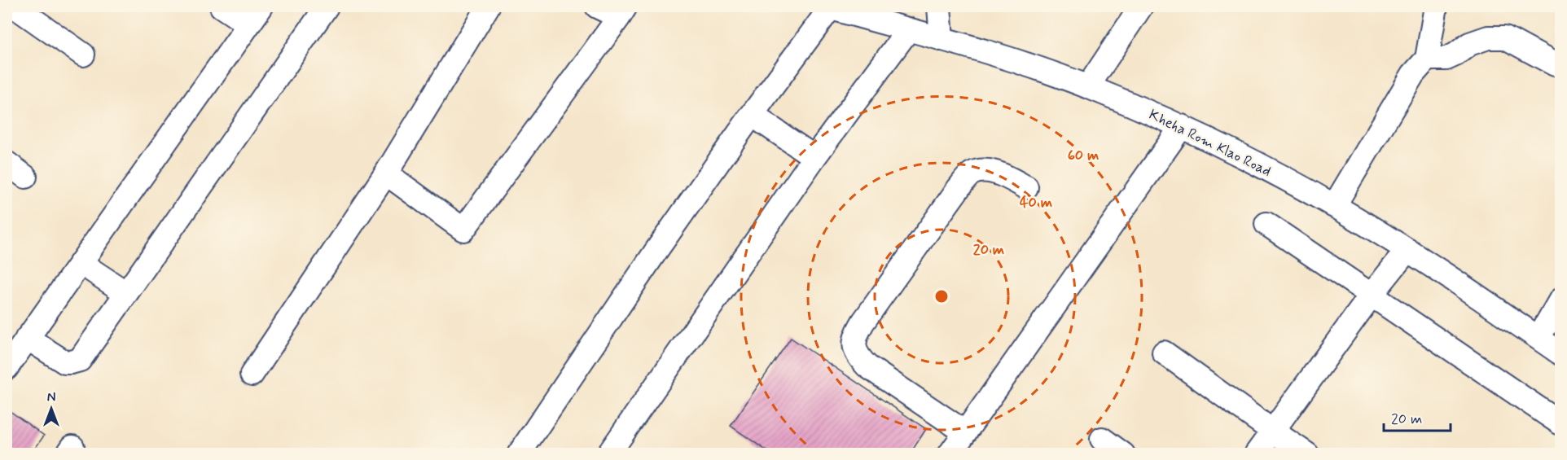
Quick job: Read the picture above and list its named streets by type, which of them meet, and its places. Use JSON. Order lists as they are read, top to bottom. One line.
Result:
{"streets":{"street":["Kheha Rom Klao Road"]},"scale_bar":"20 m","north":"top","rings":["60 m","40 m","20 m"]}
